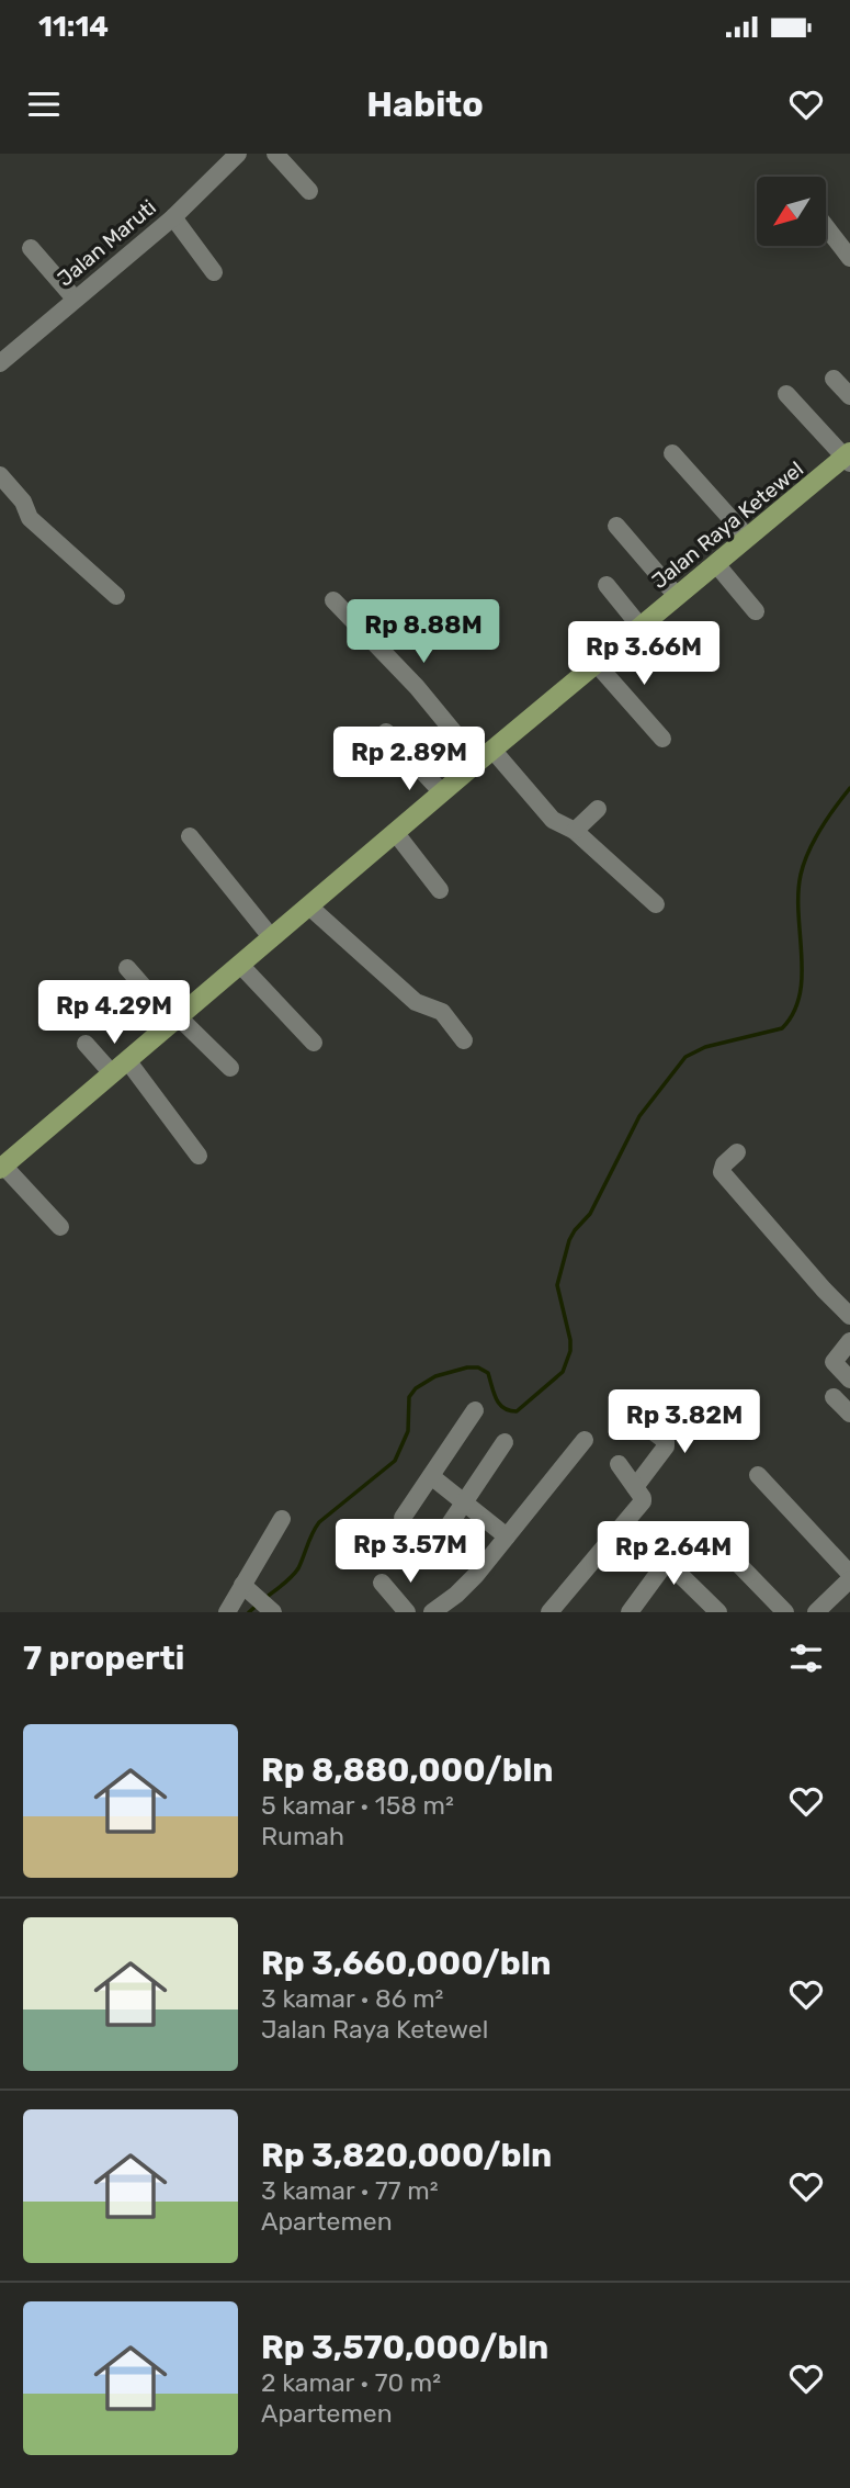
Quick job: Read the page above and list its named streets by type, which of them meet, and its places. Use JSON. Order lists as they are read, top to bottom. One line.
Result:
{"streets":{"main road":["Jalan Raya Ketewel"],"street":["Jalan Maruti"]},"north":"bottom left","page":{"status":"11:14","header":"Habito","price":["Rp 8.88M","Rp 3.66M","Rp 2.89M","Rp 4.29M","Rp 3.82M","Rp 3.57M","Rp 2.64M"],"heading":"7 properti","list":[{"name":"Rp 8,880,000/bln","note":"5 kamar · 158 m² · Rumah"},{"name":"Rp 3,660,000/bln","note":"3 kamar · 86 m² · Jalan Raya Ketewel"},{"name":"Rp 3,820,000/bln","note":"3 kamar · 77 m² · Apartemen"},{"name":"Rp 3,570,000/bln","note":"2 kamar · 70 m² · Apartemen"}]}}
